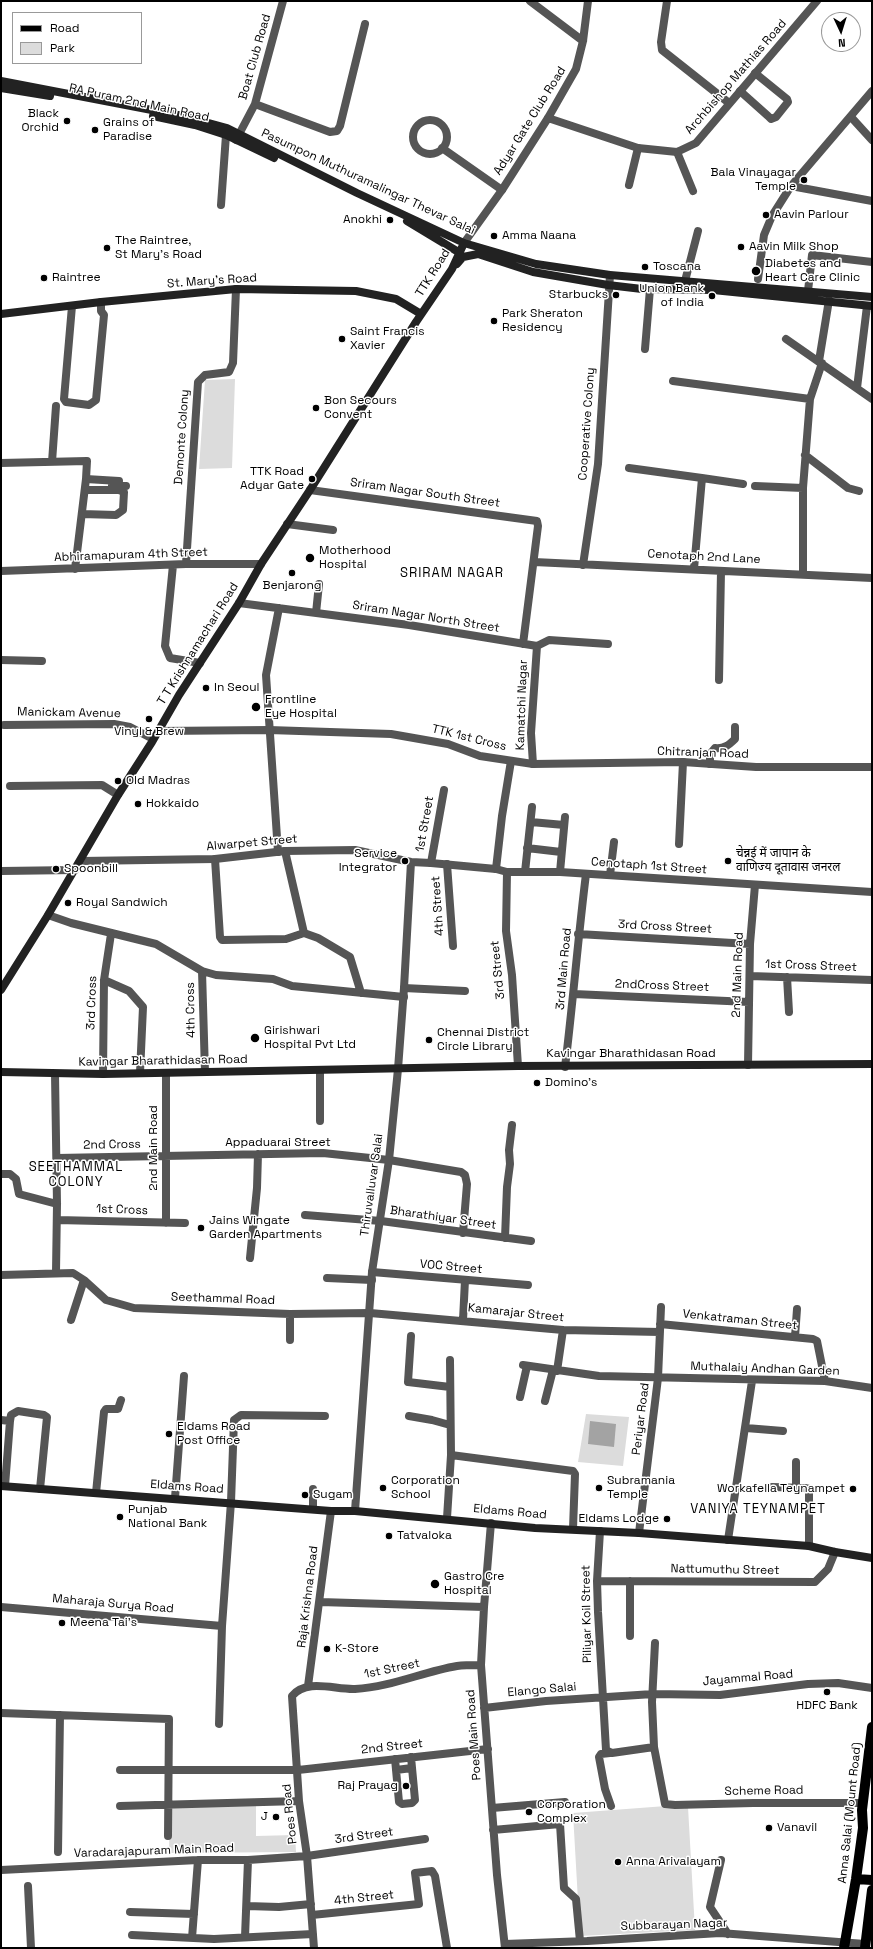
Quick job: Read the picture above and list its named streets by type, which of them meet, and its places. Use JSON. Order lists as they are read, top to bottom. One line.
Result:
{"streets":{"main road":["RA Puram 2nd Main Road","Pasumpon Muthuramalingar Thevar Salai","TTK Road","St. Mary's Road","T T Krishnamachari Road","Kavingar Bharathidasan Road","Eldams Road","Anna Salai (Mount Road)"],"street":["Boat Club Road","Archbishop Mathias Road","Adyar Gate Club Road","Cooperative Colony","Demonte Colony","Sriram Nagar South Street","Abhiramapuram 4th Street","Cenotaph 2nd Lane","Sriram Nagar North Street","Kamatchi Nagar","Manickam Avenue","TTK 1st Cross","Chitranjan Road","1st Street","Alwarpet Street","Cenotaph 1st Street","4th Street","3rd Cross Street","1st Cross Street","3rd Main Road","3rd Street","2nd Main Road","2ndCross Street","3rd Cross","4th Cross","Appaduarai Street","2nd Cross","Thiruvalluvar Salai","1st Cross","Bharathiyar Street","VOC Street","Seethammal Road","Kamarajar Street","Venkatraman Street","Muthalaiy Andhan Garden","Periyar Road","Nattumuthu Street","Raja Krishna Road","Maharaja Surya Road","Piliyar Koil Street","Jayammal Road","Elango Salai","Poes Main Road","2nd Street","Scheme Road","Poes Road","Varadarajapuram Main Road","Subbarayan Nagar"]},"crossings":[["Boat Club Road","RA Puram 2nd Main Road"],["Boat Club Road","Pasumpon Muthuramalingar Thevar Salai"],["RA Puram 2nd Main Road","Pasumpon Muthuramalingar Thevar Salai"],["RA Puram 2nd Main Road","TTK Road"],["Adyar Gate Club Road","Pasumpon Muthuramalingar Thevar Salai"],["Adyar Gate Club Road","TTK Road"],["Pasumpon Muthuramalingar Thevar Salai","TTK Road"],["Pasumpon Muthuramalingar Thevar Salai","Cooperative Colony"],["TTK Road","St. Mary's Road"],["TTK Road","T T Krishnamachari Road"],["St. Mary's Road","Demonte Colony"],["St. Mary's Road","T T Krishnamachari Road"],["Cooperative Colony","Cenotaph 2nd Lane"],["Demonte Colony","Abhiramapuram 4th Street"],["Sriram Nagar South Street","Cenotaph 2nd Lane"],["Sriram Nagar South Street","T T Krishnamachari Road"],["Abhiramapuram 4th Street","T T Krishnamachari Road"],["Sriram Nagar North Street","T T Krishnamachari Road"],["Sriram Nagar North Street","Kamatchi Nagar"],["T T Krishnamachari Road","Manickam Avenue"],["T T Krishnamachari Road","TTK 1st Cross"],["T T Krishnamachari Road","Alwarpet Street"],["Kamatchi Nagar","TTK 1st Cross"],["Kamatchi Nagar","Chitranjan Road"],["TTK 1st Cross","Chitranjan Road"],["1st Street","Alwarpet Street"],["1st Street","Raja Krishna Road"],["1st Street","Poes Main Road"],["1st Street","Poes Road"],["Alwarpet Street","Cenotaph 1st Street"],["Alwarpet Street","4th Street"],["Alwarpet Street","Thiruvalluvar Salai"],["Cenotaph 1st Street","3rd Main Road"],["Cenotaph 1st Street","3rd Street"],["Cenotaph 1st Street","2nd Main Road"],["4th Street","Poes Road"],["3rd Cross Street","3rd Main Road"],["3rd Cross Street","2nd Main Road"],["1st Cross Street","2nd Main Road"],["3rd Main Road","2ndCross Street"],["3rd Main Road","Kavingar Bharathidasan Road"],["3rd Street","Kavingar Bharathidasan Road"],["3rd Street","Poes Road"],["3rd Street","Varadarajapuram Main Road"],["2nd Main Road","2ndCross Street"],["2nd Main Road","Kavingar Bharathidasan Road"],["2nd Main Road","Appaduarai Street"],["2nd Main Road","2nd Cross"],["2nd Main Road","1st Cross"],["3rd Cross","Kavingar Bharathidasan Road"],["4th Cross","Kavingar Bharathidasan Road"],["Kavingar Bharathidasan Road","Thiruvalluvar Salai"],["Appaduarai Street","2nd Cross"],["Appaduarai Street","Thiruvalluvar Salai"],["Appaduarai Street","Bharathiyar Street"],["Thiruvalluvar Salai","Bharathiyar Street"],["Thiruvalluvar Salai","VOC Street"],["Thiruvalluvar Salai","Seethammal Road"],["Thiruvalluvar Salai","Kamarajar Street"],["Thiruvalluvar Salai","Eldams Road"],["Seethammal Road","Kamarajar Street"],["Kamarajar Street","Venkatraman Street"],["Kamarajar Street","Periyar Road"],["Venkatraman Street","Muthalaiy Andhan Garden"],["Venkatraman Street","Periyar Road"],["Muthalaiy Andhan Garden","Periyar Road"],["Periyar Road","Eldams Road"],["Eldams Road","Nattumuthu Street"],["Eldams Road","Raja Krishna Road"],["Eldams Road","Piliyar Koil Street"],["Eldams Road","Poes Main Road"],["Nattumuthu Street","Piliyar Koil Street"],["Raja Krishna Road","Poes Road"],["Piliyar Koil Street","Jayammal Road"],["Piliyar Koil Street","Elango Salai"],["Jayammal Road","Elango Salai"],["Elango Salai","Poes Main Road"],["Poes Main Road","2nd Street"],["Poes Main Road","Subbarayan Nagar"],["2nd Street","Poes Road"],["Scheme Road","Anna Salai (Mount Road)"],["Anna Salai (Mount Road)","Subbarayan Nagar"],["Poes Road","Varadarajapuram Main Road"]],"districts":["SRIRAM NAGAR","SEETHAMMAL COLONY","VANIYA TEYNAMPET"],"places":["Black Orchid","Grains of Paradise","Bala Vinayagar Temple","Aavin Parlour","Anokhi","Amma Naana","Aavin Milk Shop","The Raintree, St Mary's Road","Toscana","Diabetes and Heart Care Clinic","Raintree","Starbucks","Union Bank of India","Park Sheraton Residency","Saint Francis Xavier","Bon Secours Convent","TTK Road Adyar Gate","Motherhood Hospital","Benjarong","In Seoul","Frontline Eye Hospital","Vinyl & Brew","Old Madras","Hokkaido","Service Integrator","चेन्नई में जापान के वाणिज्य दूतावास जनरल","Spoonbill","Royal Sandwich","Girishwari Hospital Pvt Ltd","Chennai District Circle Library","Domino's","Jains Wingate Garden Apartments","Eldams Road Post Office","Corporation School","Subramania Temple","Workafella Teynampet","Sugam","Punjab National Bank","Eldams Lodge","Tatvaloka","Gastro Cre Hospital","Meena Tai's","K-Store","HDFC Bank","Raj Prayag","Corporation Complex","J","Vanavil","Anna Arivalayam"],"legend":["Road","Park"],"north":"bottom"}
